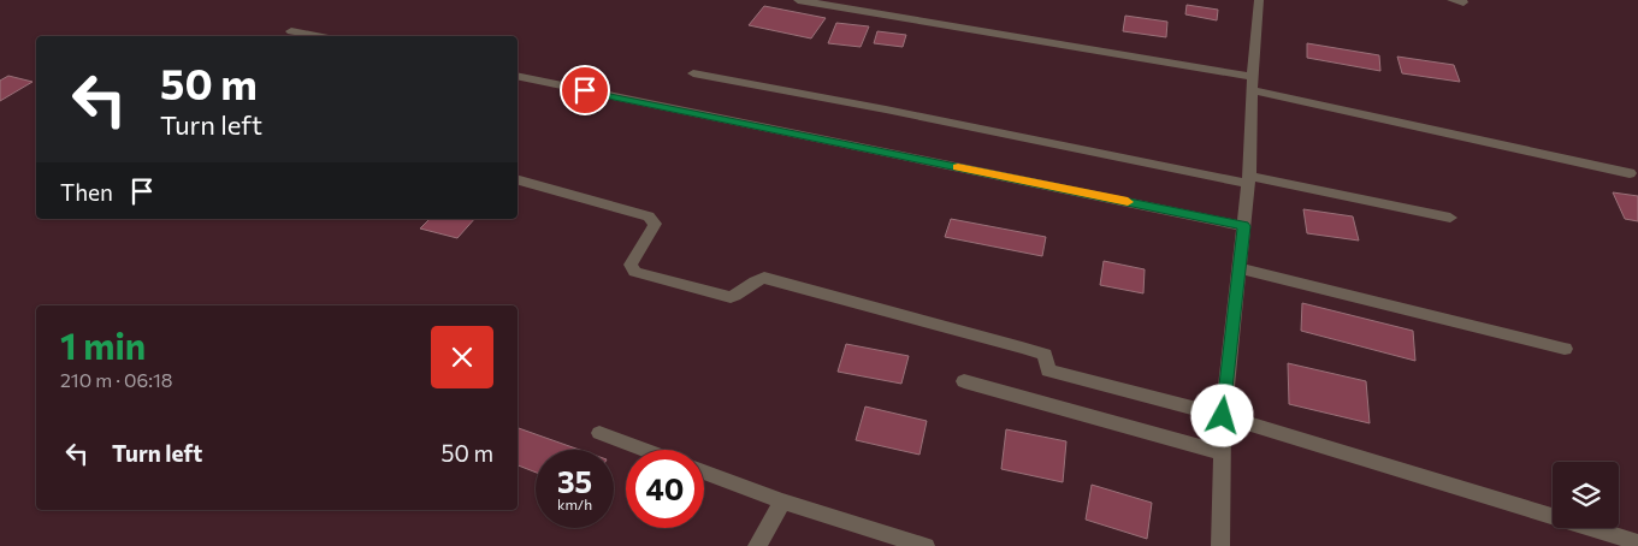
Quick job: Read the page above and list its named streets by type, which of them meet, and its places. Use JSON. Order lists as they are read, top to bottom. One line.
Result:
{"page":{"turn":["50 m","Turn left"],"then":"Then","heading":["1 min","210 m · 06:18"],"list":[{"name":"Turn left","value":"50 m"}],"speed":"35 km/h","limit":"40"}}
